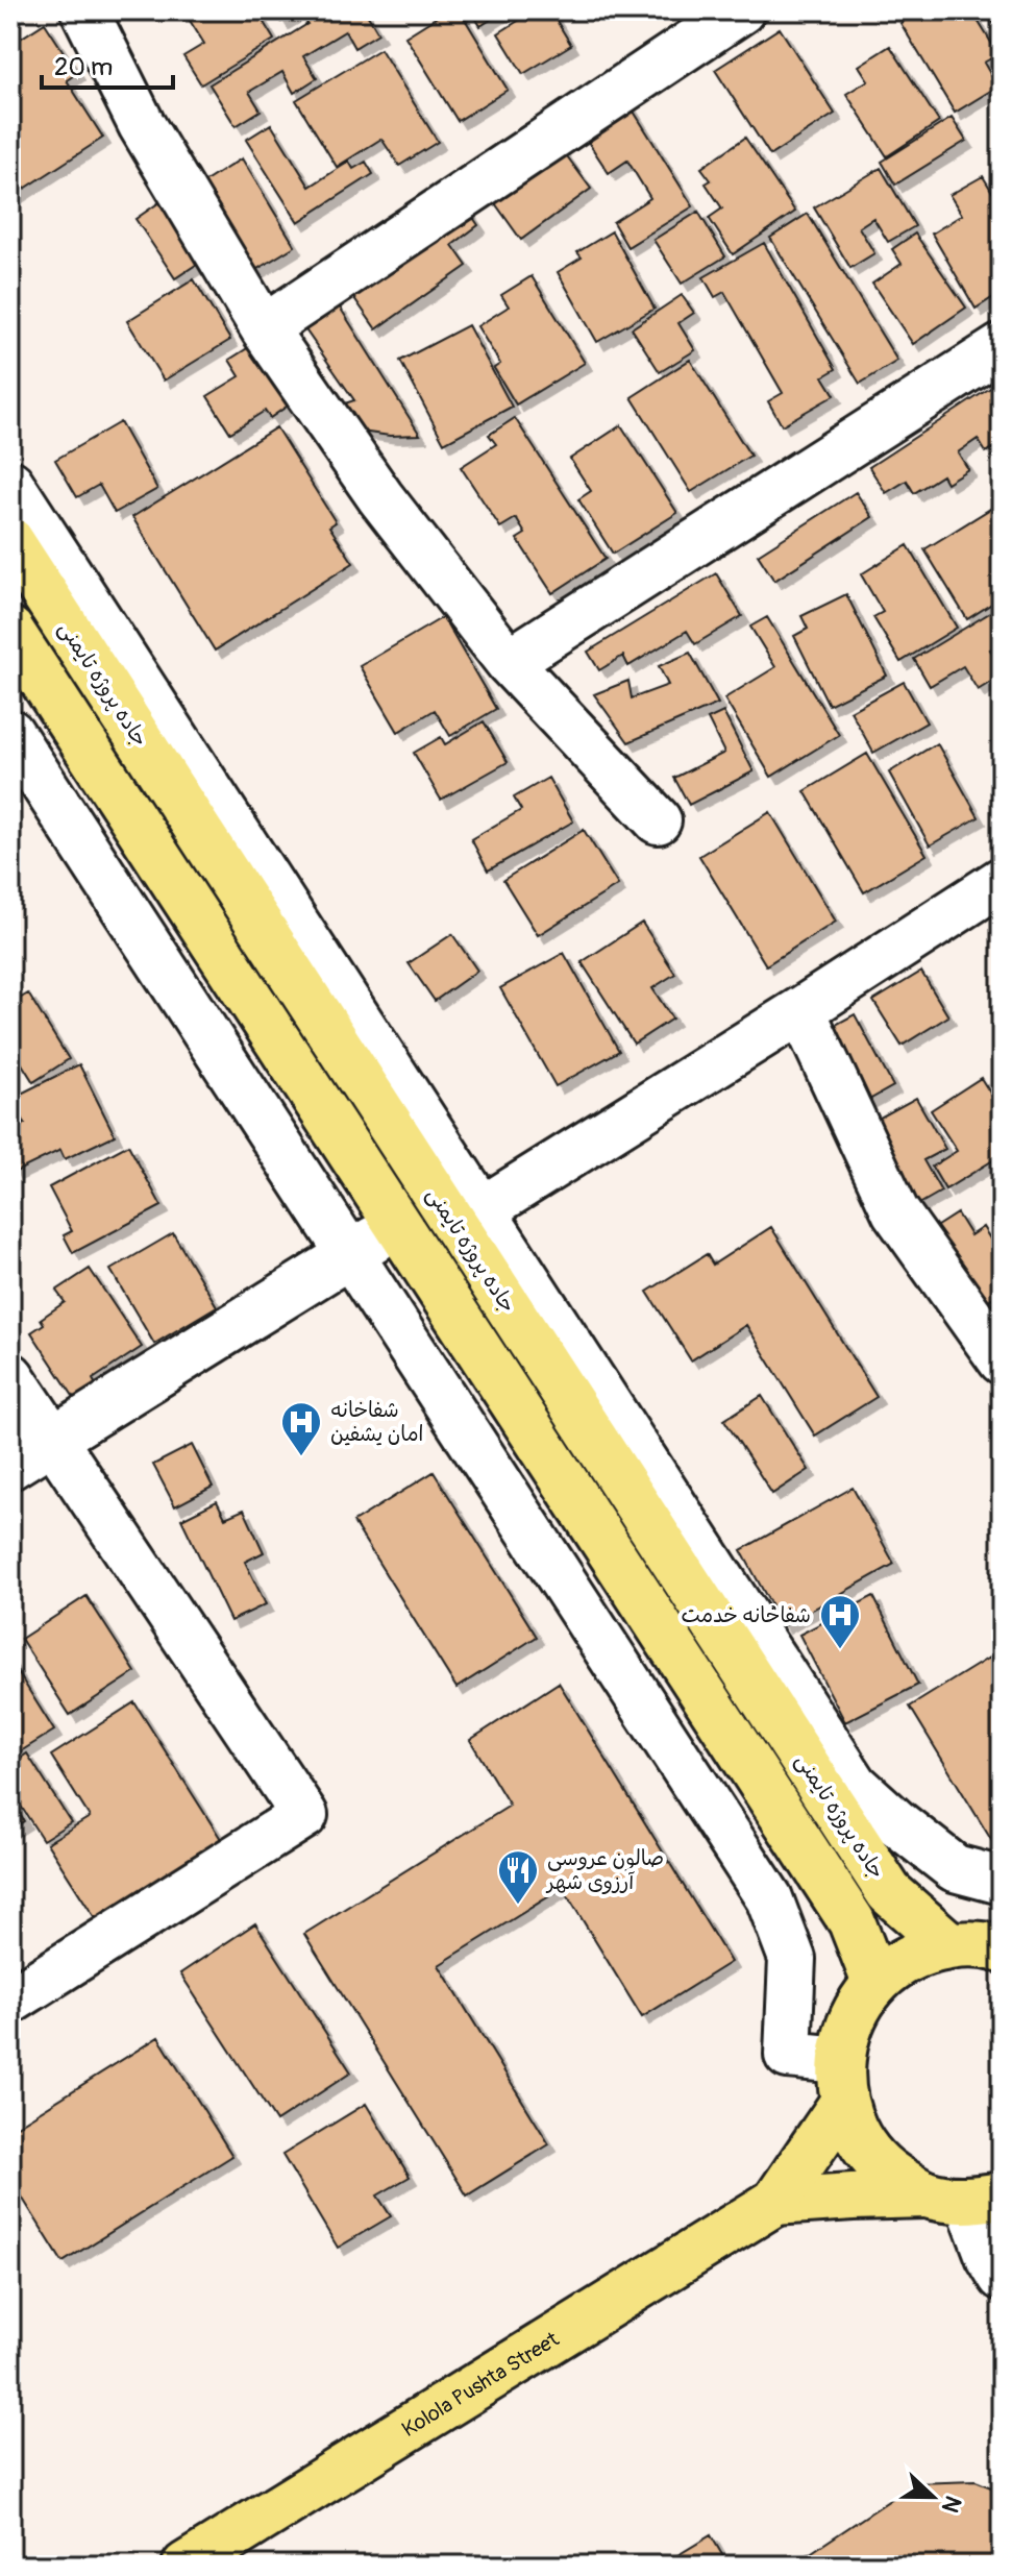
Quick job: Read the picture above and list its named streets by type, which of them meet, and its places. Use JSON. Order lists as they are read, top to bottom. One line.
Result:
{"streets":{"main road":["جاده پروژه تایمنی","Kolola Pushta Street"]},"places":{"hospital":["شفاخانه امان یشفین","شفاخانه خدمت"],"restaurant":["صالون عروسی آرزوی شهر"]},"scale_bar":"20 m","north":"right"}
